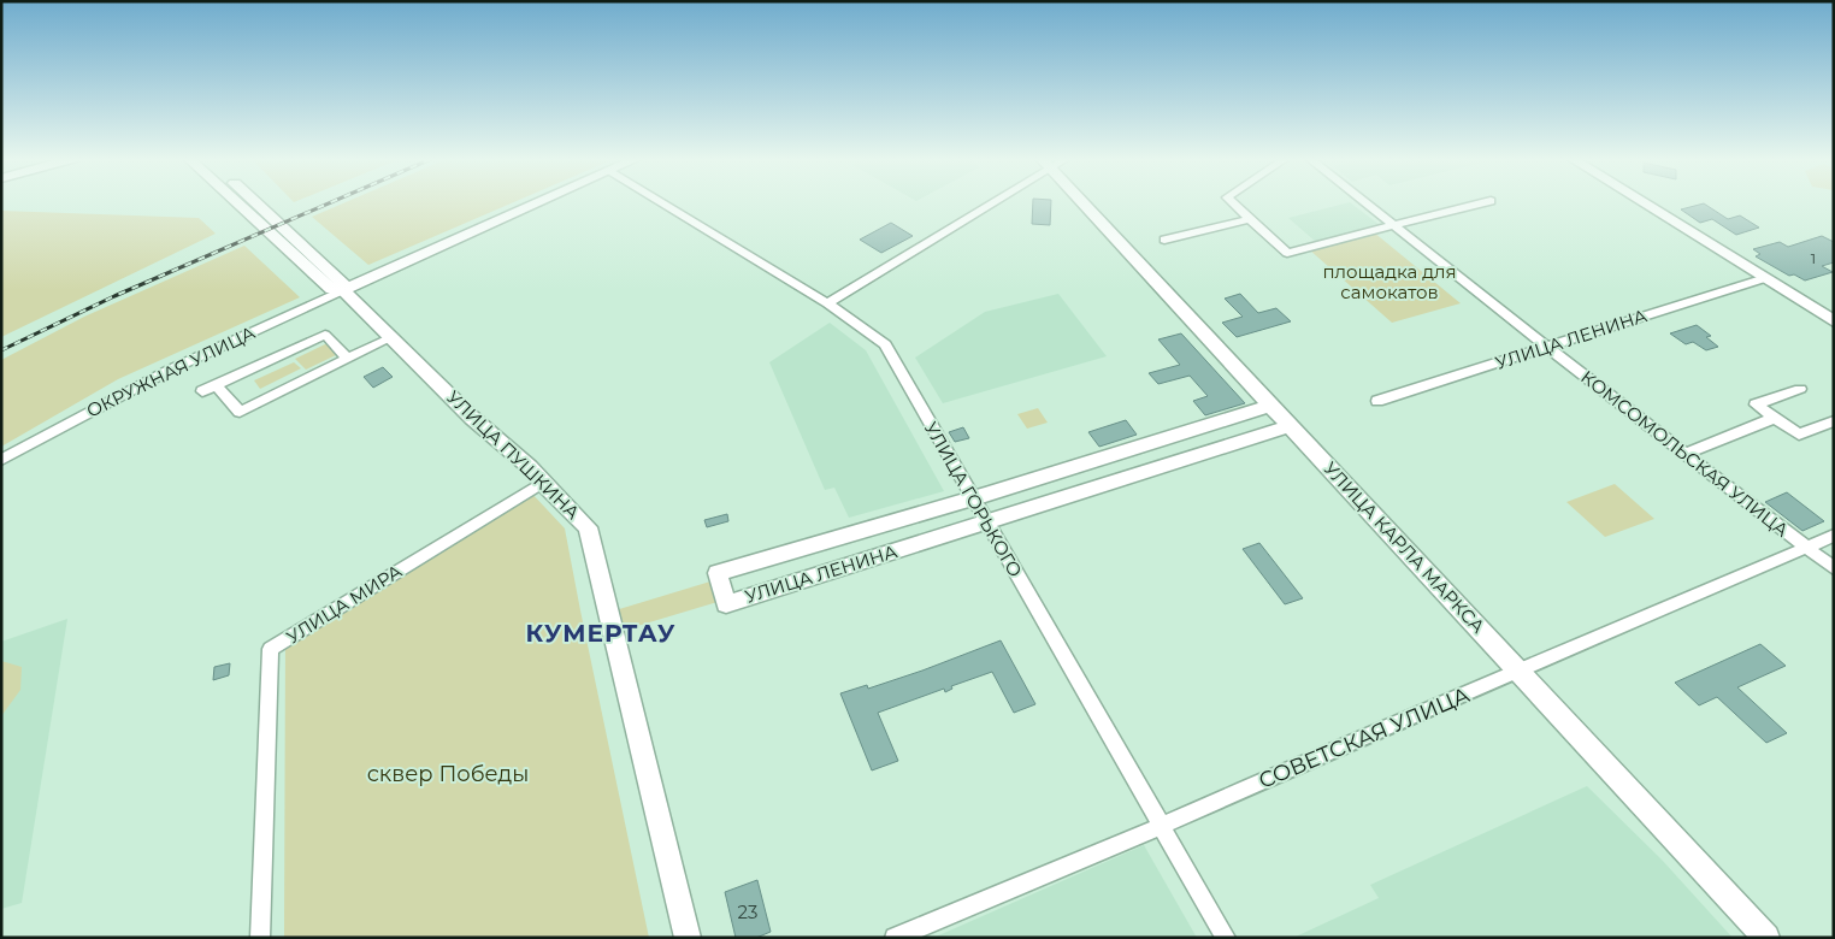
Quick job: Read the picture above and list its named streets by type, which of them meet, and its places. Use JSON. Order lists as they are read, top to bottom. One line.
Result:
{"streets":{"main road":["УЛИЦА ЛЕНИНА","УЛИЦА ПУШКИНА","УЛИЦА КАРЛА МАРКСА"],"street":["ОКРУЖНАЯ УЛИЦА","КОМСОМОЛЬСКАЯ УЛИЦА","УЛИЦА ГОРЬКОГО","УЛИЦА МИРА","СОВЕТСКАЯ УЛИЦА"]},"crossings":[["УЛИЦА ЛЕНИНА","КОМСОМОЛЬСКАЯ УЛИЦА"],["УЛИЦА ЛЕНИНА","УЛИЦА ГОРЬКОГО"],["УЛИЦА ЛЕНИНА","УЛИЦА КАРЛА МАРКСА"],["ОКРУЖНАЯ УЛИЦА","УЛИЦА ПУШКИНА"],["КОМСОМОЛЬСКАЯ УЛИЦА","СОВЕТСКАЯ УЛИЦА"],["УЛИЦА ПУШКИНА","УЛИЦА МИРА"],["УЛИЦА ГОРЬКОГО","СОВЕТСКАЯ УЛИЦА"],["УЛИЦА КАРЛА МАРКСА","СОВЕТСКАЯ УЛИЦА"]],"districts":["КУМЕРТАУ"],"parks":["площадка для самокатов","сквер Победы"],"house_numbers":["1","23"]}
